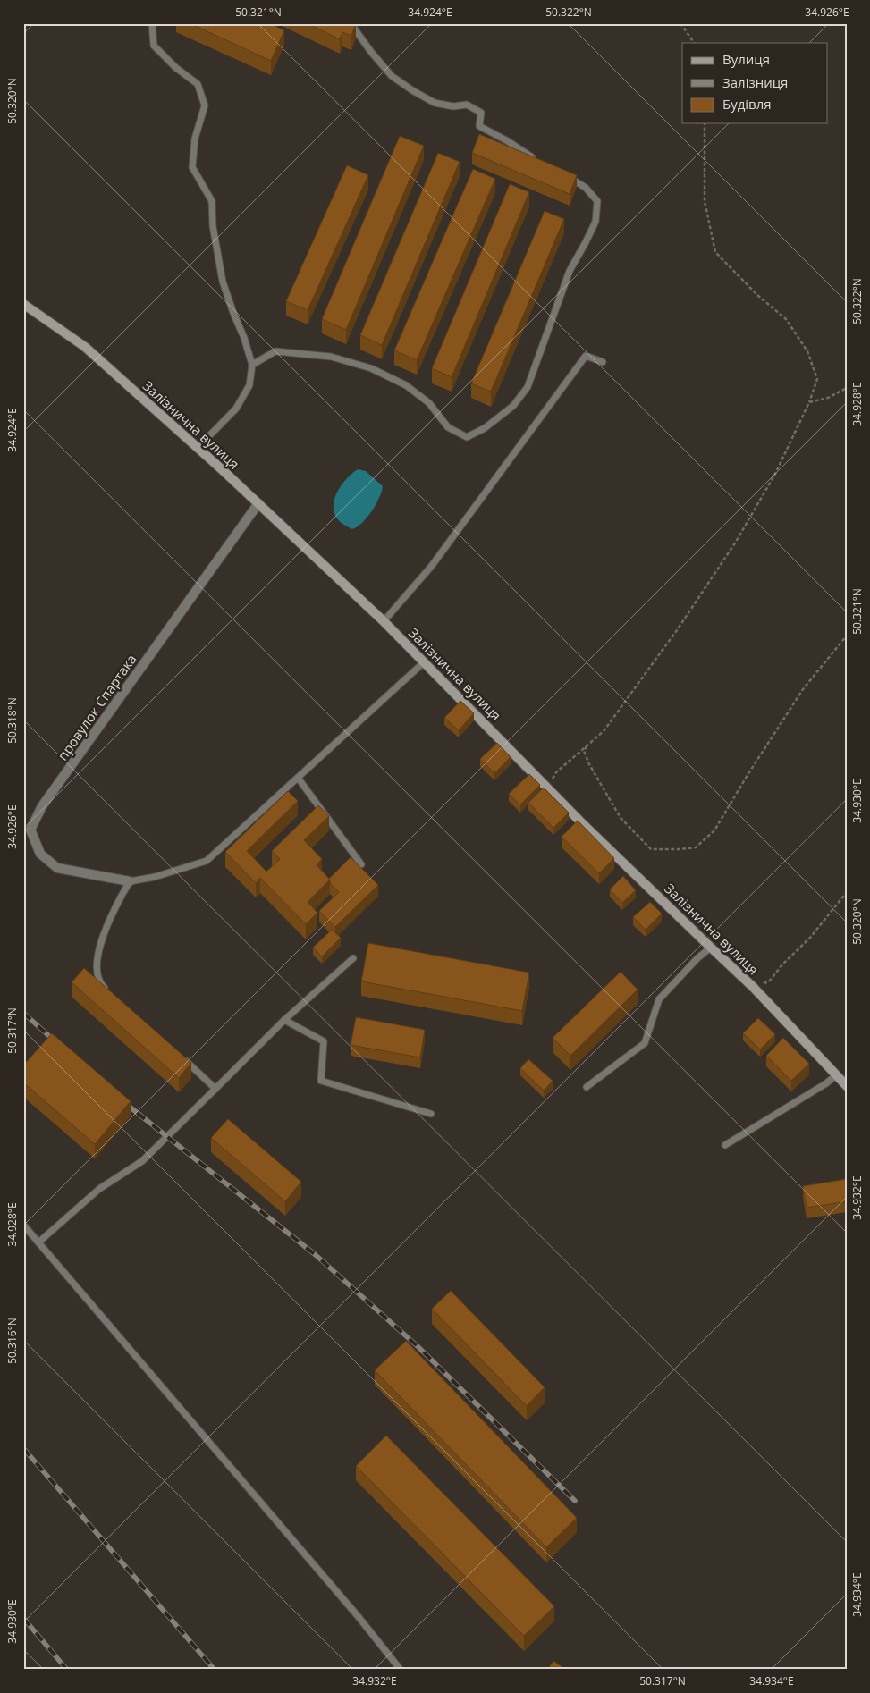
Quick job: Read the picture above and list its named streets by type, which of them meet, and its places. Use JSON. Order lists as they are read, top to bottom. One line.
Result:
{"streets":{"street":["Залізнична вулиця","провулок Спартака"]},"crossings":[["Залізнична вулиця","провулок Спартака"]],"legend":["Вулиця","Залізниця","Будівля"],"coordinates":["50.321°N","34.924°E","50.322°N","34.926°E","50.320°N","34.928°E","50.318°N","34.930°E","50.317°N","34.932°E","50.316°N","34.934°E"]}
